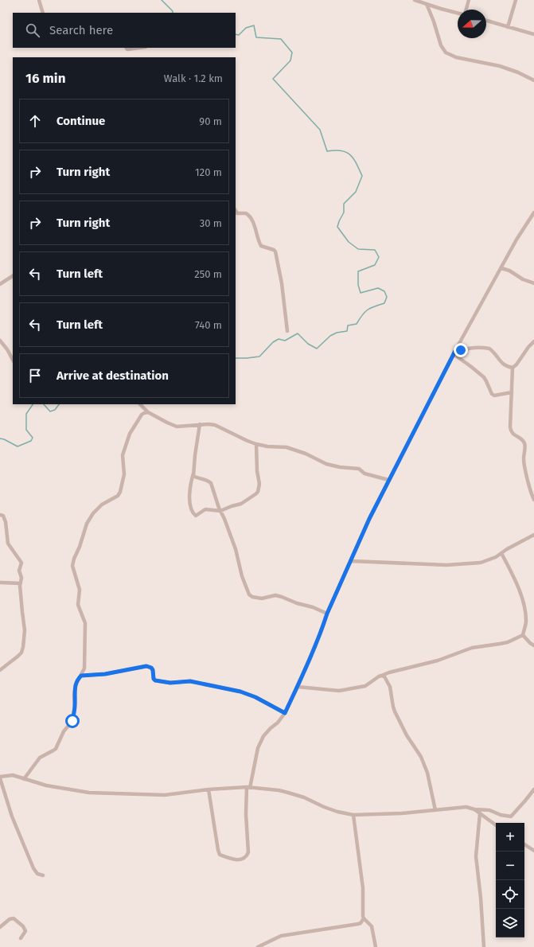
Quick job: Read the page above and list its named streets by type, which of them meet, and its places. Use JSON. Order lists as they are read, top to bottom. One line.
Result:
{"north":"left","page":{"search":"Search here","heading":["16 min","Walk · 1.2 km"],"list":[["Continue","90 m"],["Turn right","120 m"],["Turn right","30 m"],["Turn left","250 m"],["Turn left","740 m"],"Arrive at destination"],"map_buttons":["+","−"]}}
